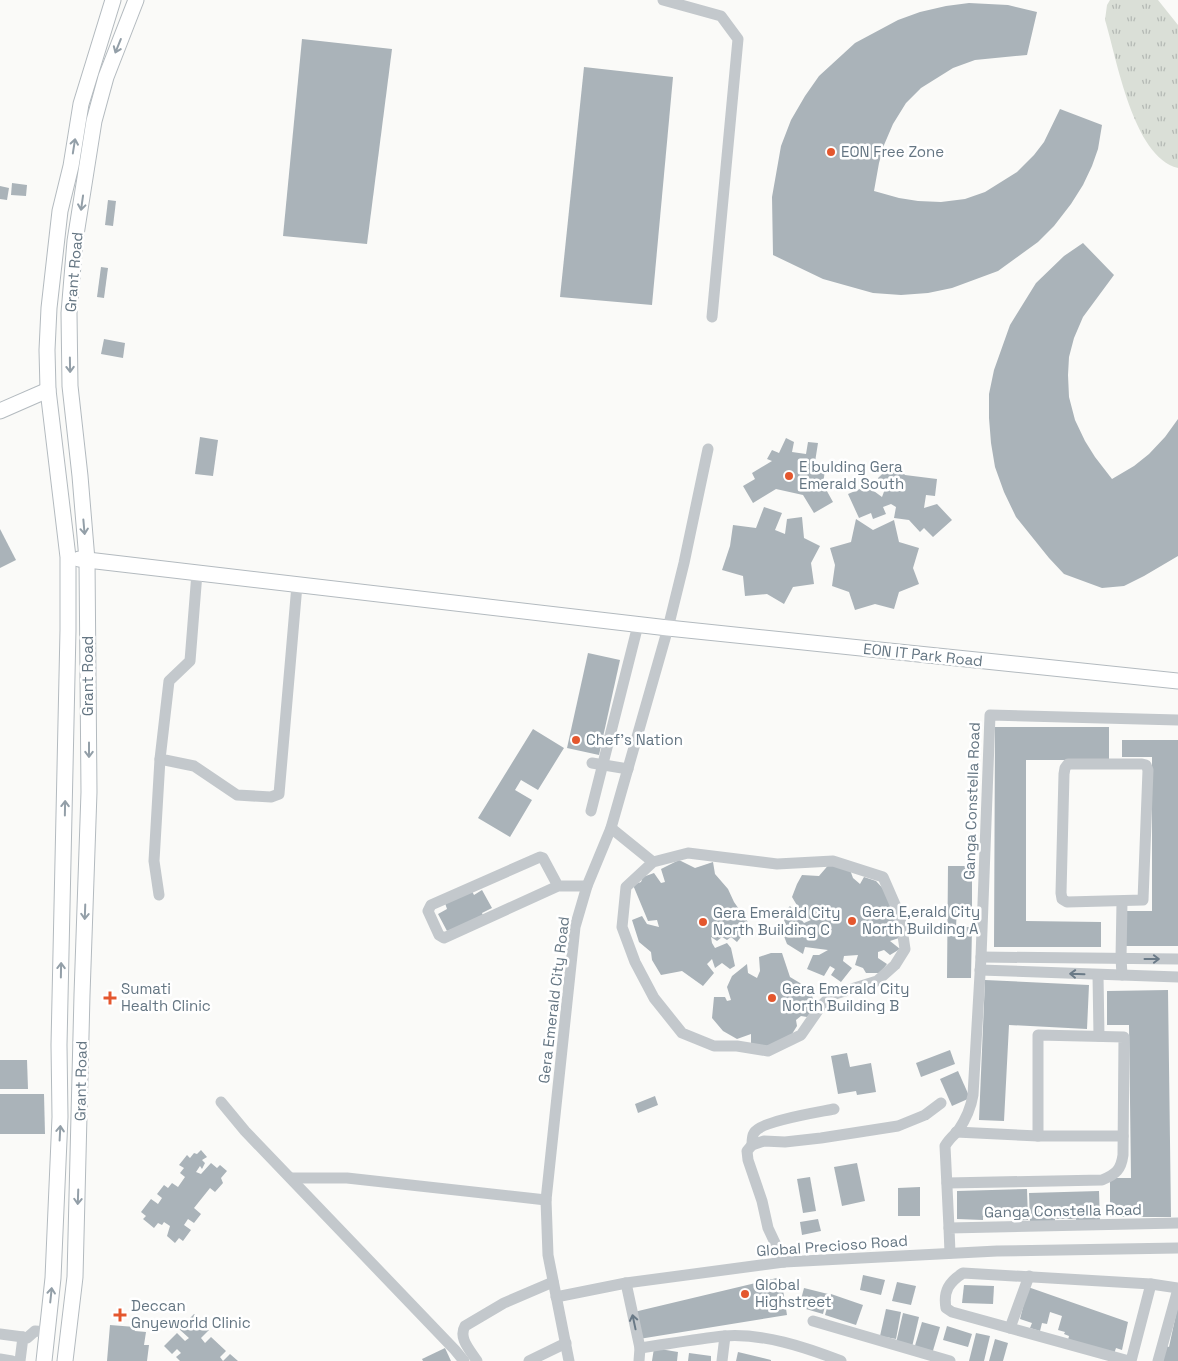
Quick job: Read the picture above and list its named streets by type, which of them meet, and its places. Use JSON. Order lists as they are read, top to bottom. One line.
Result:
{"streets":{"main road":["Grant Road","EON IT Park Road"],"street":["Ganga Constella Road","Gera Emerald City Road","Global Precioso Road"]},"crossings":[["Grant Road","EON IT Park Road"],["EON IT Park Road","Gera Emerald City Road"],["Ganga Constella Road","Global Precioso Road"],["Gera Emerald City Road","Global Precioso Road"]],"places":{"other":["EON Free Zone","E bulding Gera Emerald South","Chef’s Nation","Gera E,erald City North Building A","Gera Emerald City North Building C","Gera Emerald City North Building B","Global Highstreet"],"health":["Sumati Health Clinic","Deccan Gnyeworld Clinic"]}}
